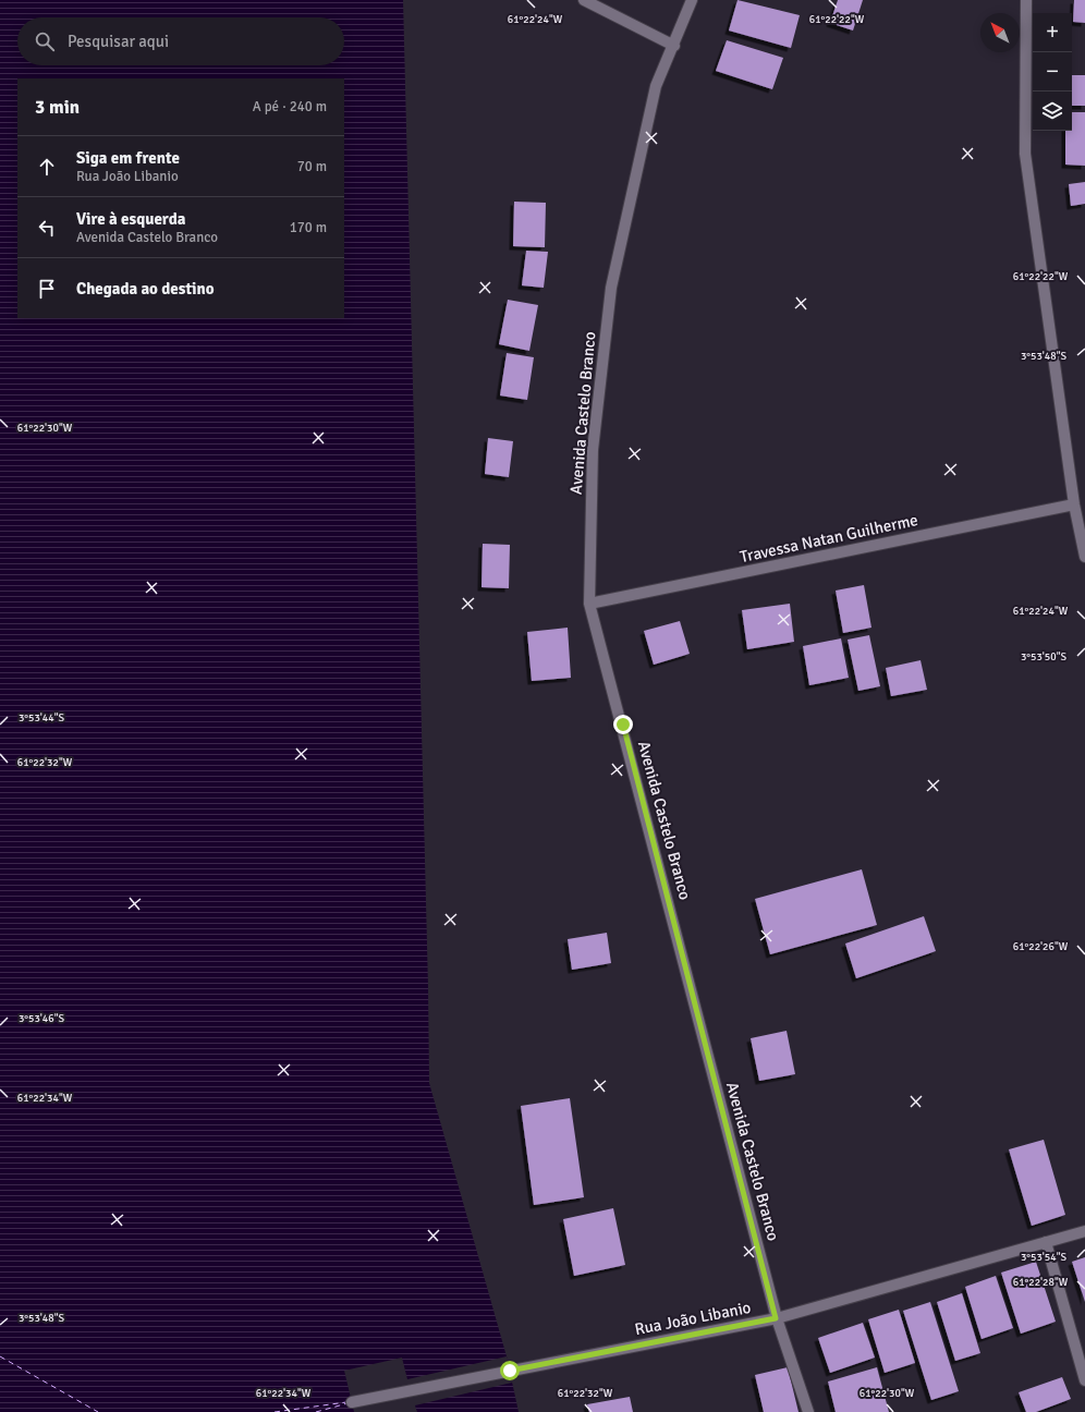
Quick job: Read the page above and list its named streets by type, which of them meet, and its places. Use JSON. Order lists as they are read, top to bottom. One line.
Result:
{"streets":{"street":["Avenida Castelo Branco","Travessa Natan Guilherme","Rua João Libanio"]},"crossings":[["Avenida Castelo Branco","Travessa Natan Guilherme"],["Avenida Castelo Branco","Rua João Libanio"]],"north":"top left","page":{"map_buttons":["+","−"],"search":"Pesquisar aqui","heading":["3 min","A pé · 240 m"],"list":[["Siga em frente","Rua João Libanio","70 m"],["Vire à esquerda","Avenida Castelo Branco","170 m"],"Chegada ao destino"]},"coordinates":["61°22'22\"W","61°22'24\"W","3°53'48\"S","61°22'30\"W","3°53'50\"S","3°53'44\"S","61°22'32\"W","61°22'26\"W","3°53'46\"S","61°22'34\"W","3°53'54\"S","61°22'28\"W"]}
